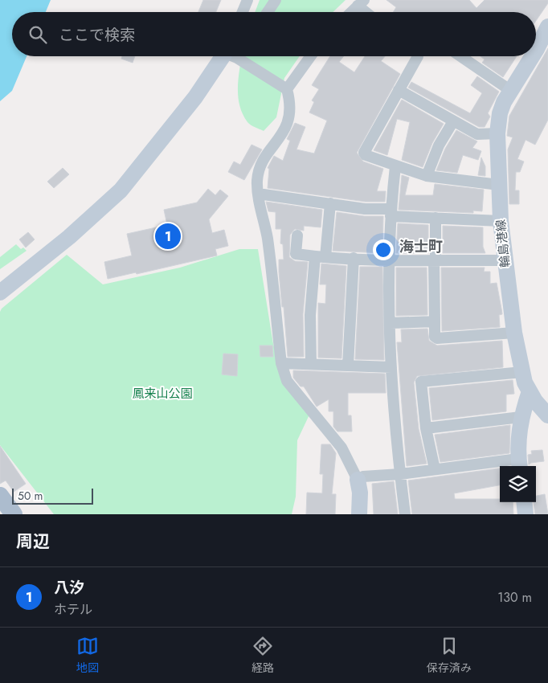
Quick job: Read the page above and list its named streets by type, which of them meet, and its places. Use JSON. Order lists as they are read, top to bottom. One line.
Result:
{"streets":{"main road":["輪島港線"]},"districts":["海士町"],"parks":["鳳来山公園"],"scale_bar":"50 m","page":{"search":"ここで検索","pins":"1","scale":"50 m","heading":"周辺","list":[{"mark":"1","name":"八汐","note":"ホテル","value":"130 m"}],"nav":["地図","経路","保存済み"]}}
